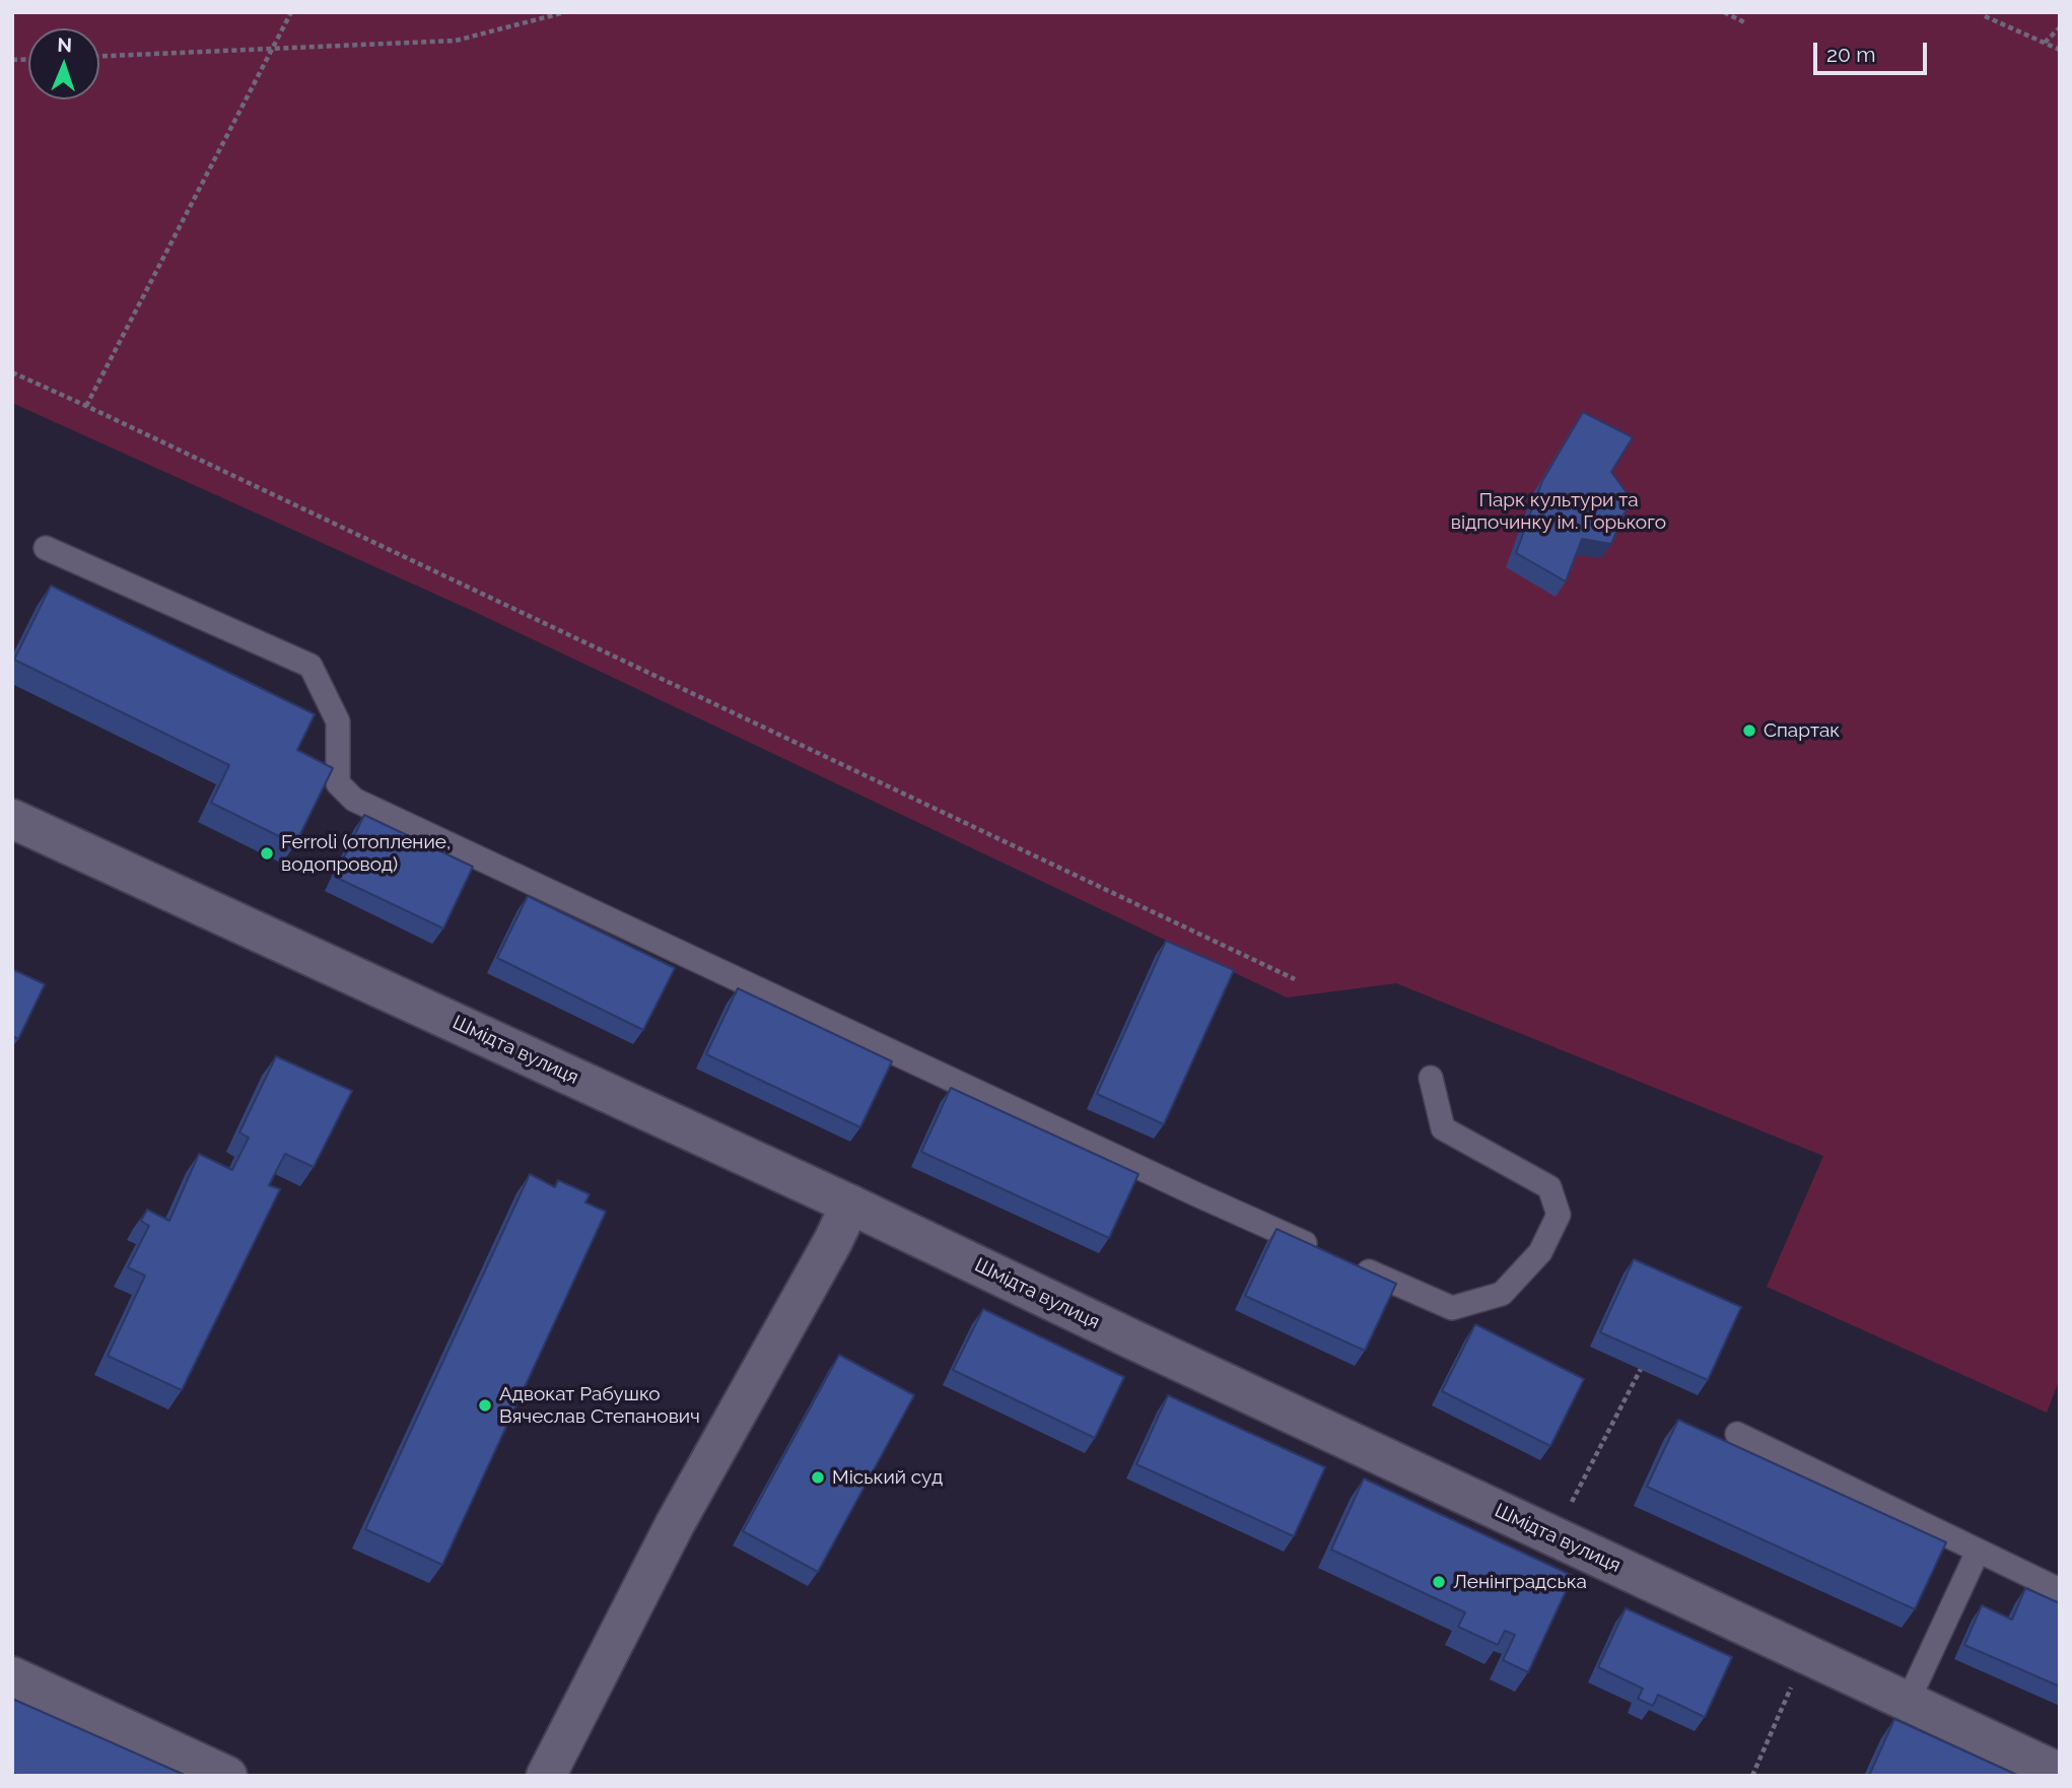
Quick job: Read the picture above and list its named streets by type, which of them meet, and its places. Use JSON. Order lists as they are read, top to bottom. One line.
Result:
{"streets":{"street":["Шмідта вулиця"]},"parks":["Парк культури та відпочинку ім. Горького"],"places":["Спартак","Ferroli (отопление, водопровод)","Адвокат Рабушко Вячеслав Степанович","Міський суд","Ленінградська"],"scale_bar":"20 m","north":"top"}
